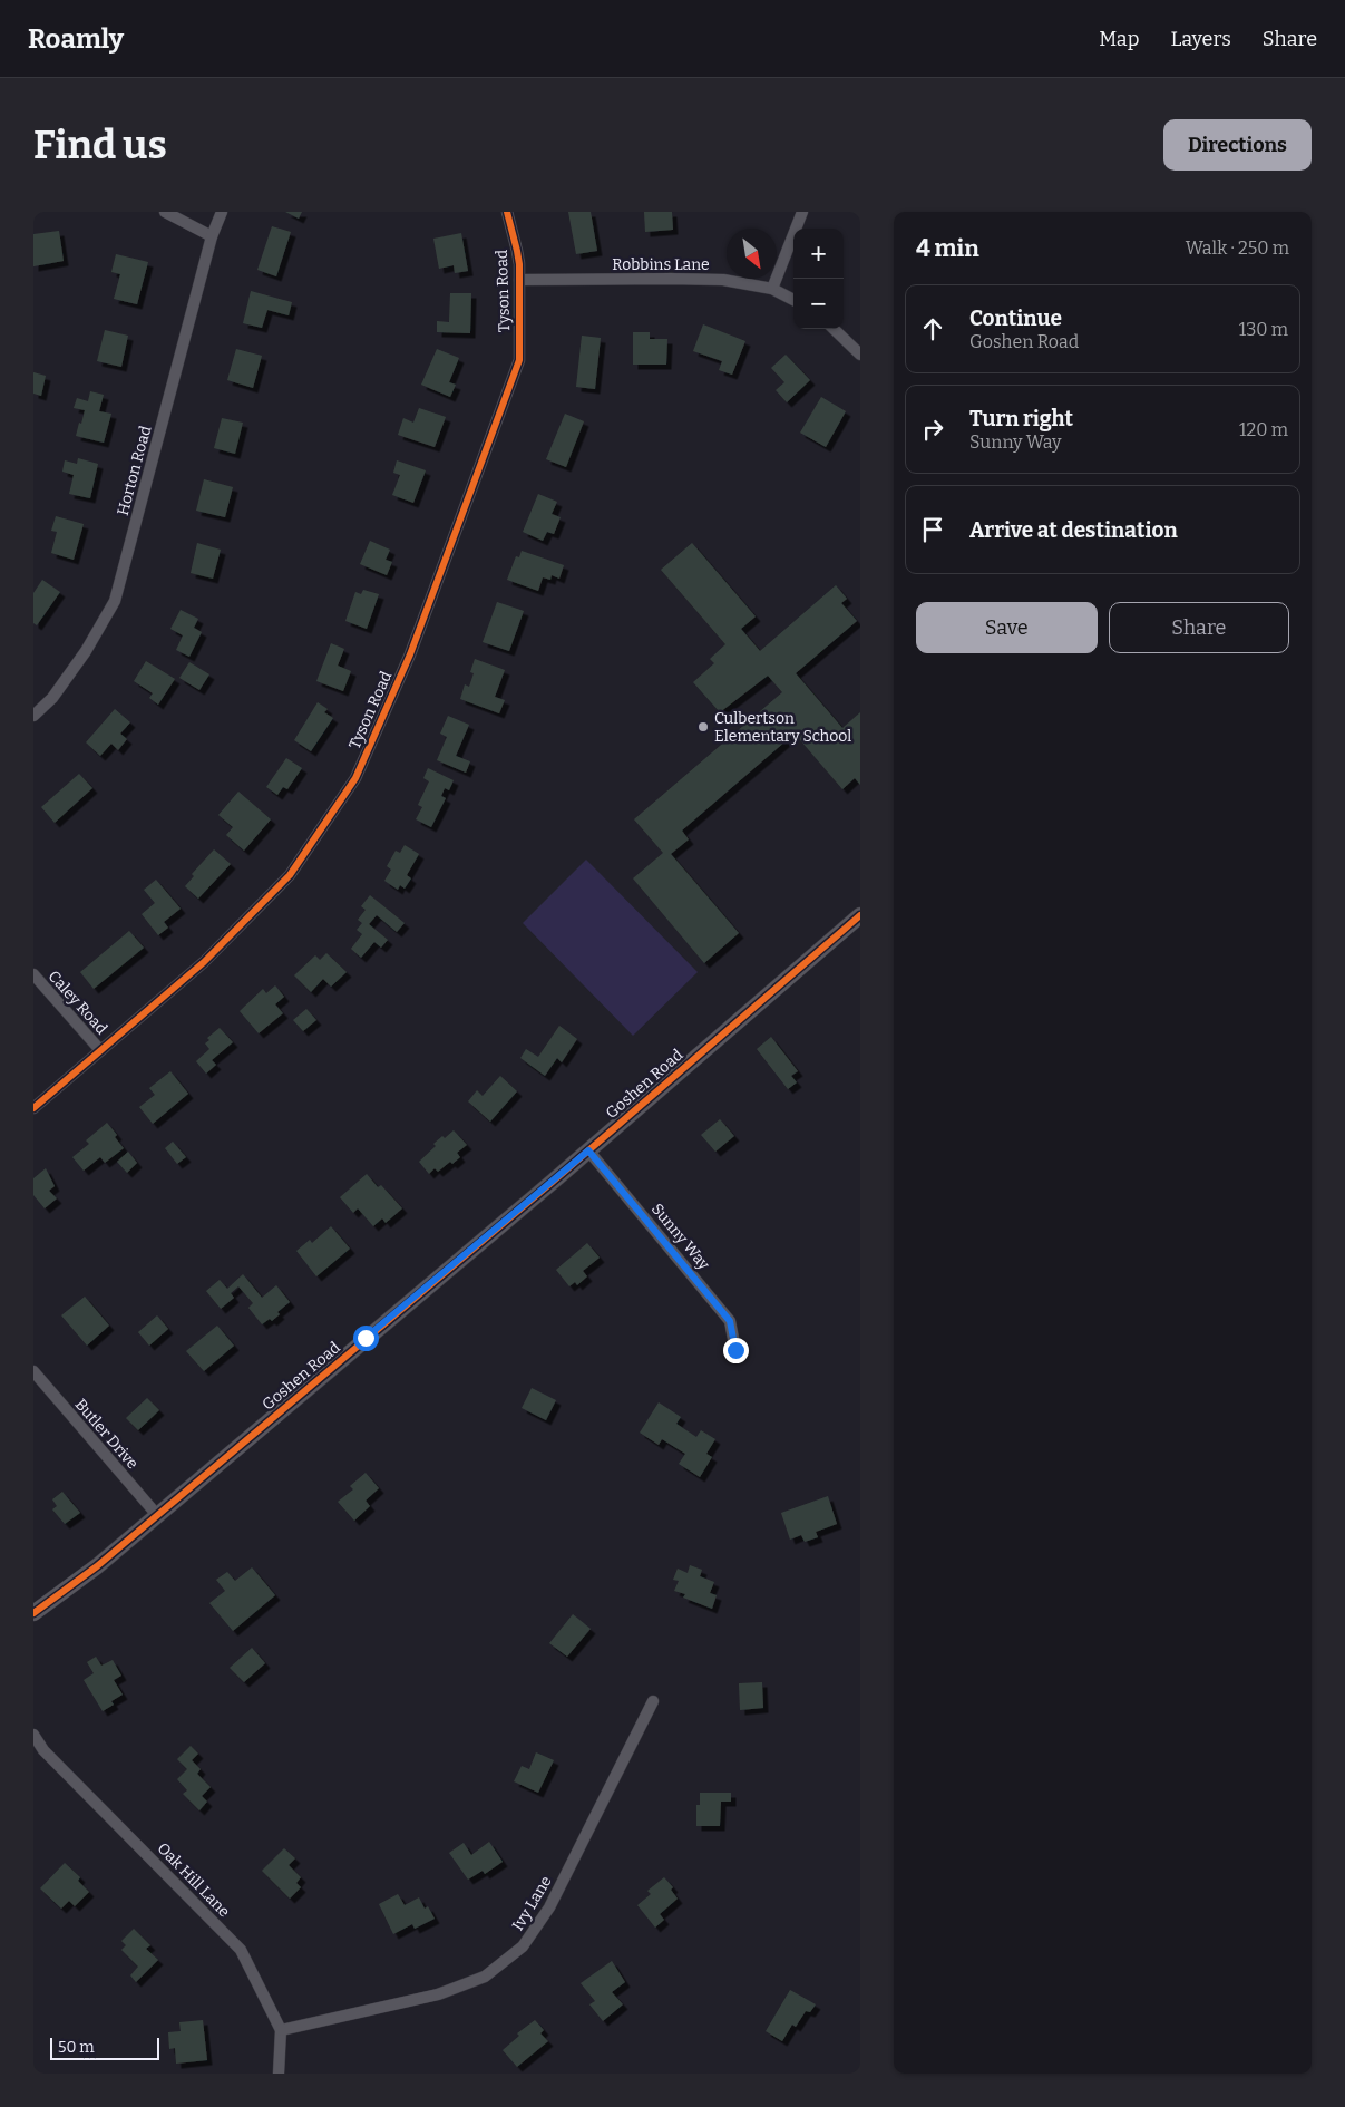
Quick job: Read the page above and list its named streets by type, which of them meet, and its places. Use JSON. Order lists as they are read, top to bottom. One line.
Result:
{"streets":{"street":["Robbins Lane","Tyson Road","Horton Road","Caley Road","Goshen Road","Sunny Way","Butler Drive","Oak Hill Lane","Ivy Lane"]},"crossings":[["Robbins Lane","Tyson Road"],["Tyson Road","Caley Road"],["Goshen Road","Sunny Way"],["Goshen Road","Butler Drive"],["Oak Hill Lane","Ivy Lane"]],"places":["Culbertson Elementary School"],"scale_bar":"50 m","north":"bottom right","page":{"header":"Roamly","nav":["Map","Layers","Share"],"buttons":["Directions",["Save","Share"]],"title":"Find us","heading":["4 min","Walk · 250 m"],"map_buttons":["+","−"],"list":[["Continue","Goshen Road","130 m"],["Turn right","Sunny Way","120 m"],"Arrive at destination"],"scale":"50 m"}}
